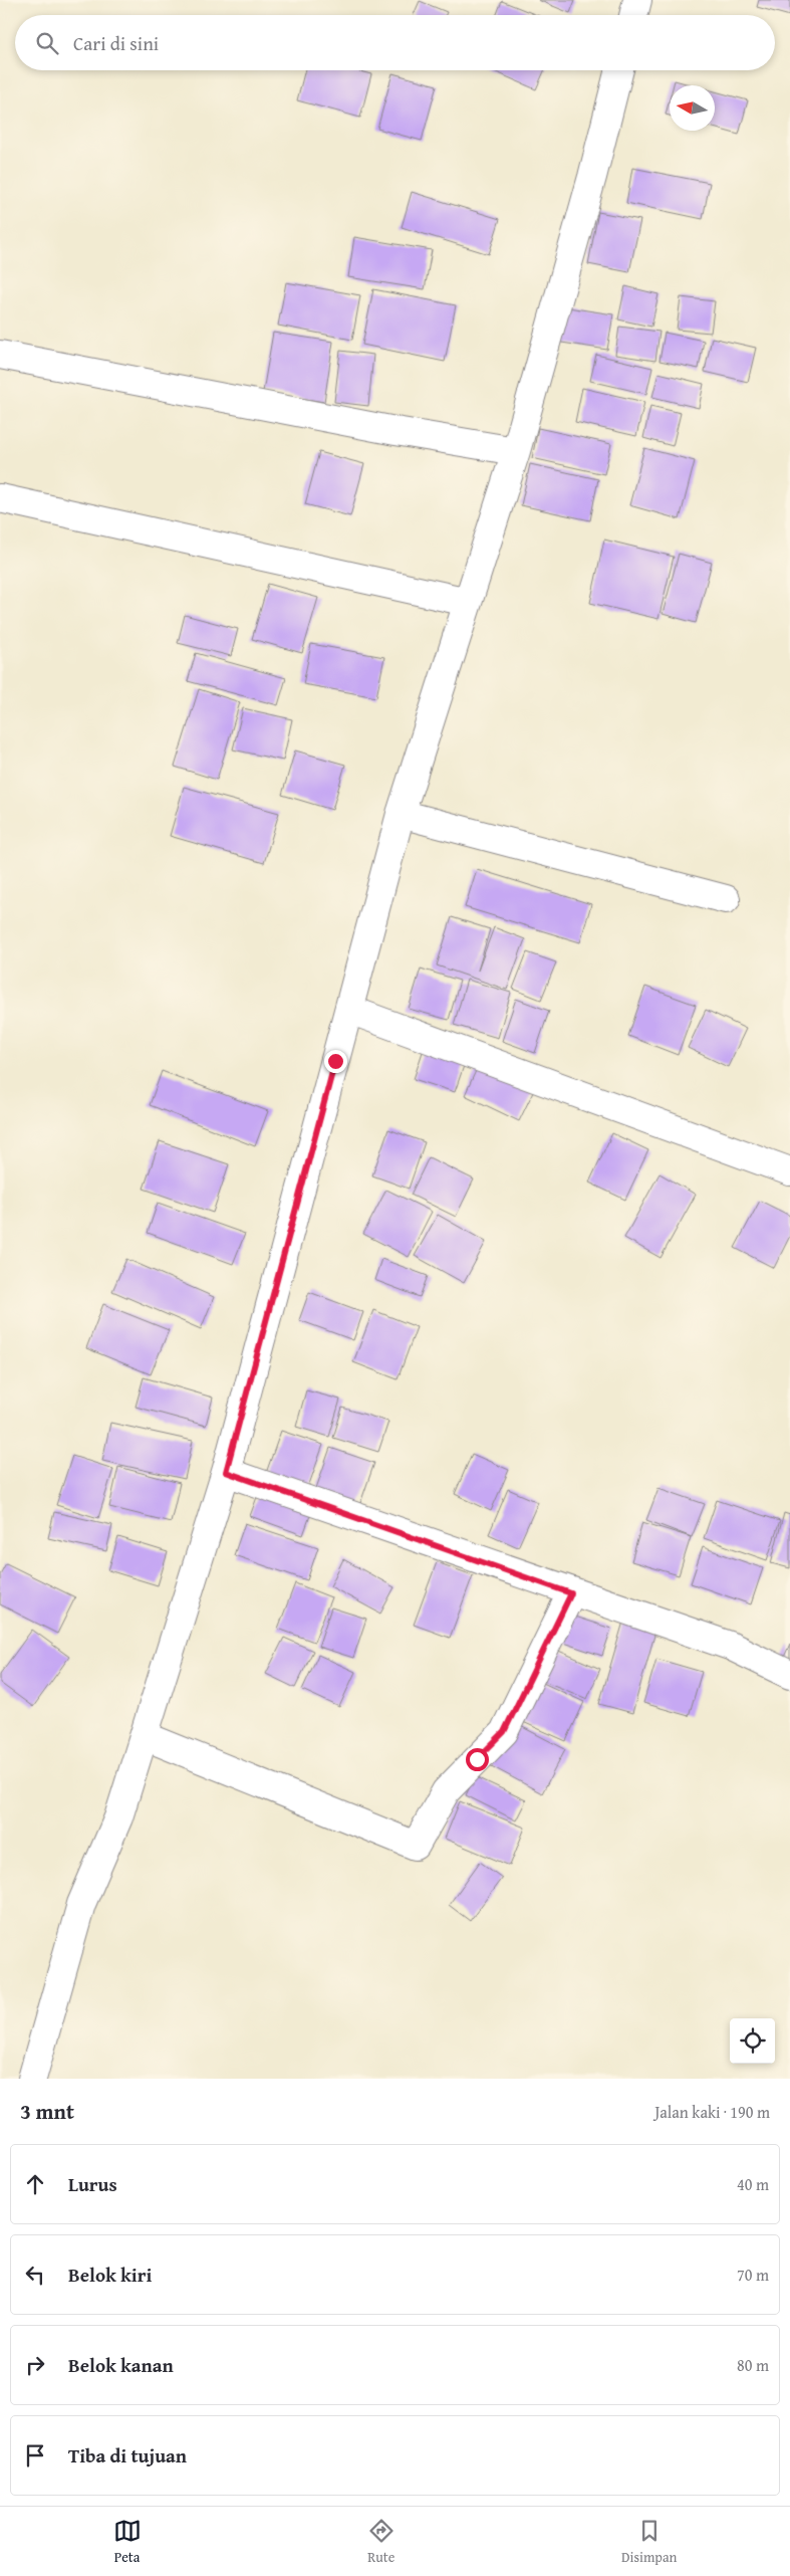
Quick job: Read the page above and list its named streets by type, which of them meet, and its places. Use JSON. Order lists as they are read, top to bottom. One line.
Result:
{"north":"left","page":{"search":"Cari di sini","heading":["3 mnt","Jalan kaki · 190 m"],"list":[["Lurus","40 m"],["Belok kiri","70 m"],["Belok kanan","80 m"],"Tiba di tujuan"],"nav":["Peta","Rute","Disimpan"]}}
